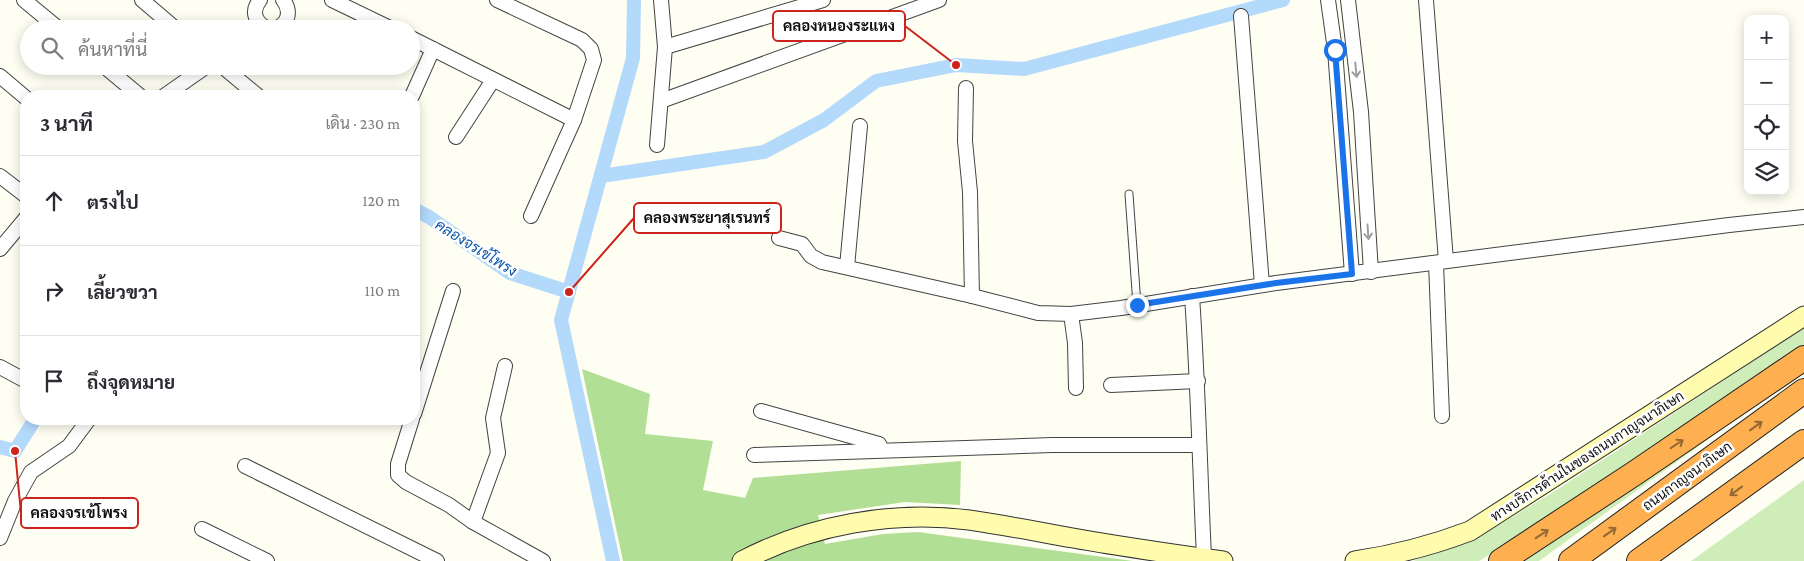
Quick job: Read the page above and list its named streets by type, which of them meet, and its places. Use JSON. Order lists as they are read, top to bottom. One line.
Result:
{"streets":{"highway":["ถนนกาญจนาภิเษก"],"main road":["ทางบริการด้านในของถนนกาญจนาภิเษก"]},"water":["คลองจรเข้โพรง"],"places":["คลองหนองระแหง","คลองพระยาสุเรนทร์","คลองจรเข้โพรง"],"page":{"map_buttons":["+","−"],"search":"ค้นหาที่นี่","heading":["3 นาที","เดิน · 230 m"],"list":[["ตรงไป","120 m"],["เลี้ยวขวา","110 m"],"ถึงจุดหมาย"]}}
